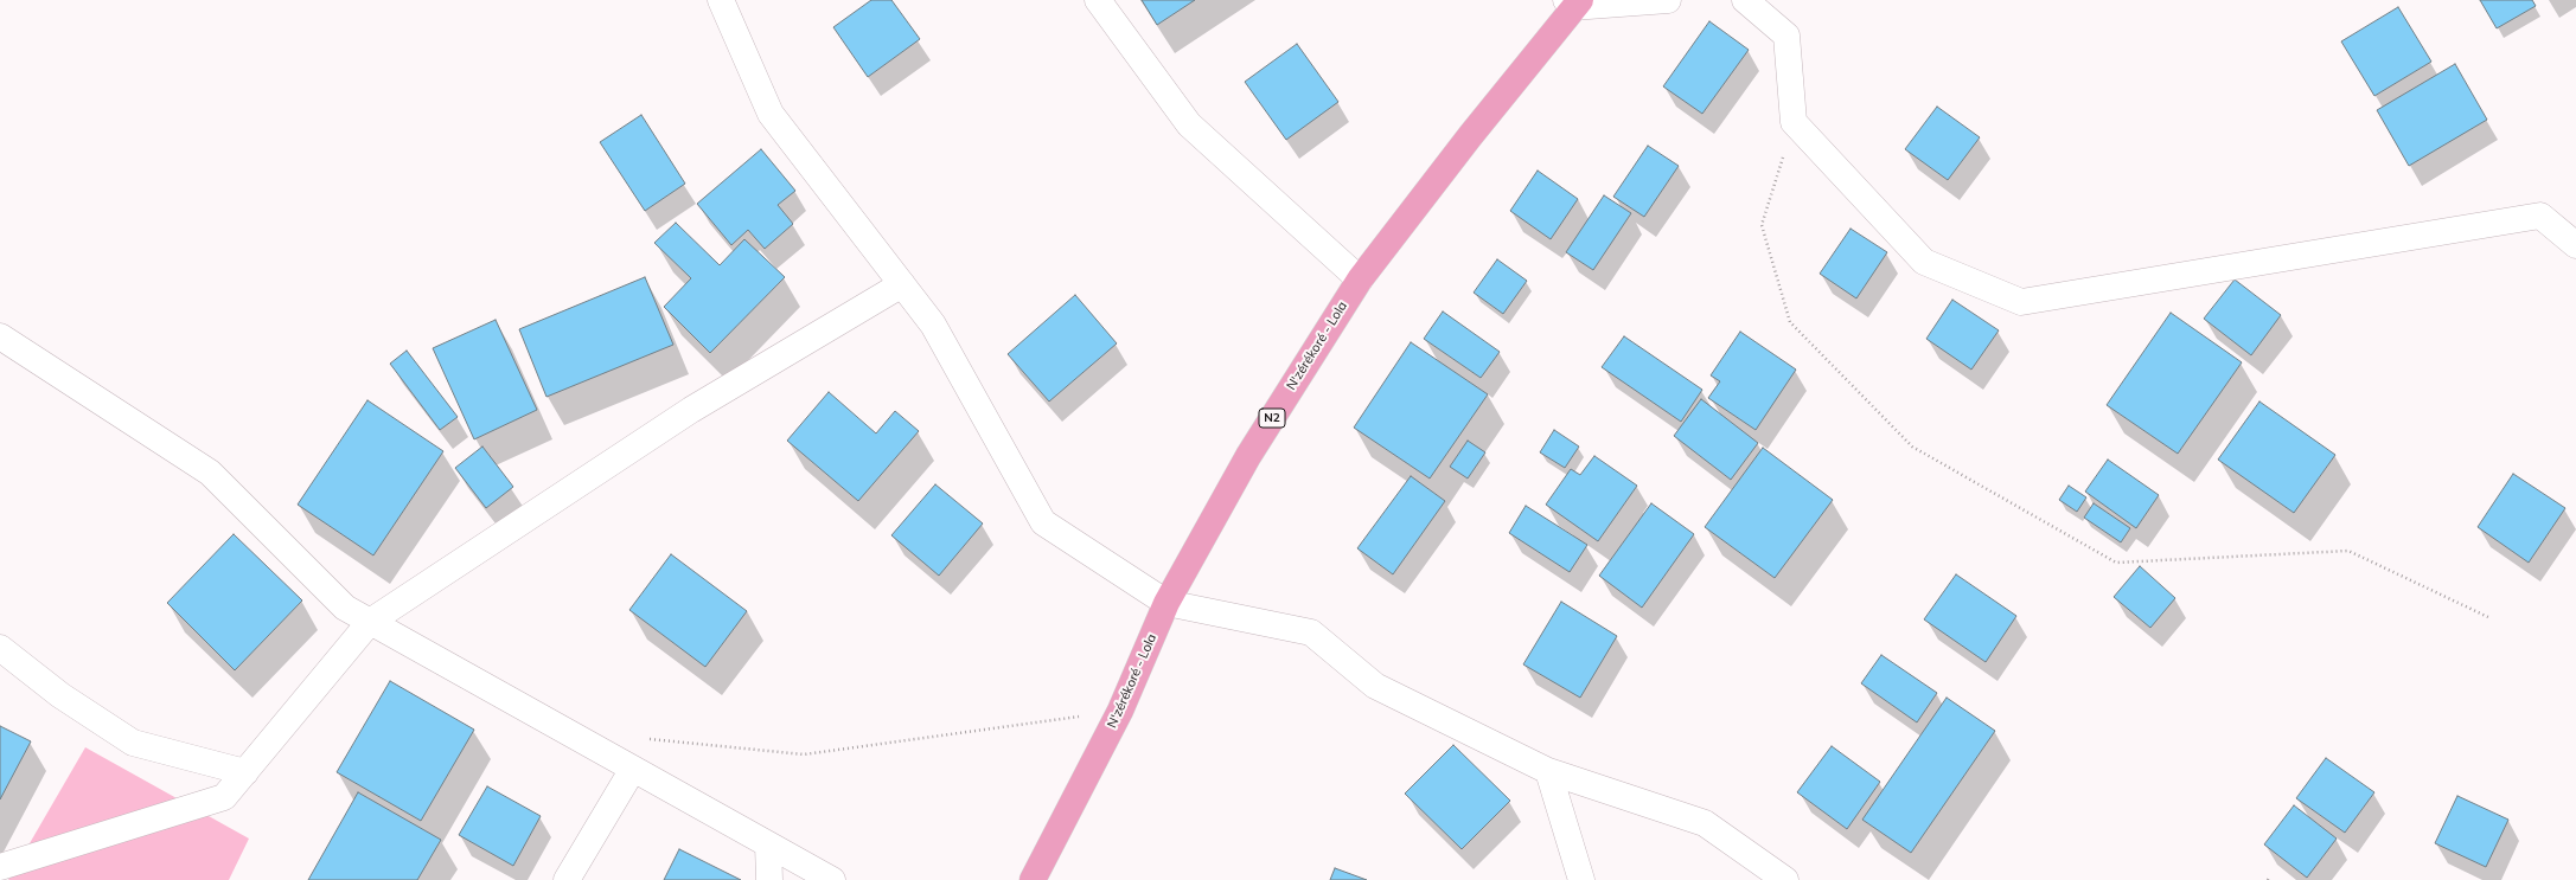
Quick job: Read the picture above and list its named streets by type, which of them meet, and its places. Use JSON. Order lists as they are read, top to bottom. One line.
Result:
{"streets":{"highway":["N'zérékoré - Lola","N2"]}}
